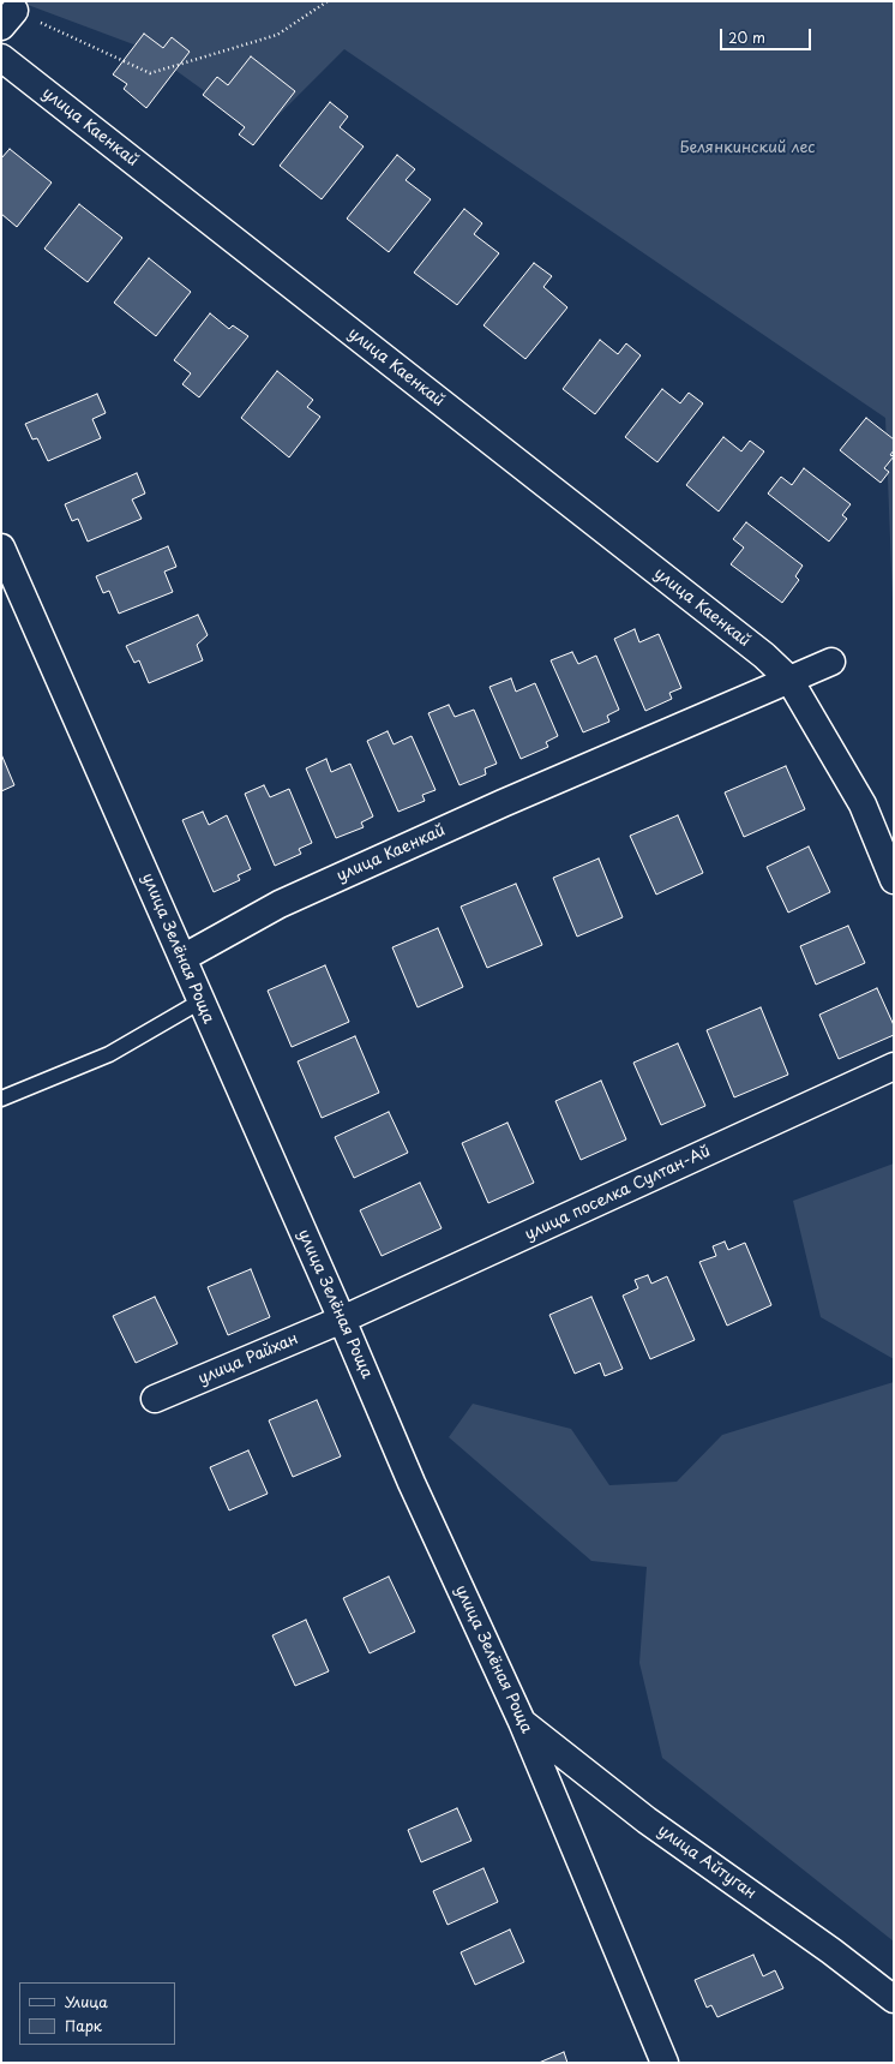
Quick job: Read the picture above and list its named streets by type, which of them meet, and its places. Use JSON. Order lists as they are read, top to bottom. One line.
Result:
{"streets":{"street":["улица Каенкай","улица Зелёная Роща","улица поселка Султан-Ай","улица Райхан","улица Айтуган"]},"crossings":[["улица Каенкай","улица Зелёная Роща"],["улица Зелёная Роща","улица поселка Султан-Ай"],["улица Зелёная Роща","улица Райхан"],["улица Зелёная Роща","улица Айтуган"],["улица поселка Султан-Ай","улица Райхан"]],"parks":["Белянкинский лес"],"legend":["Улица","Парк"],"scale_bar":"20 m"}
